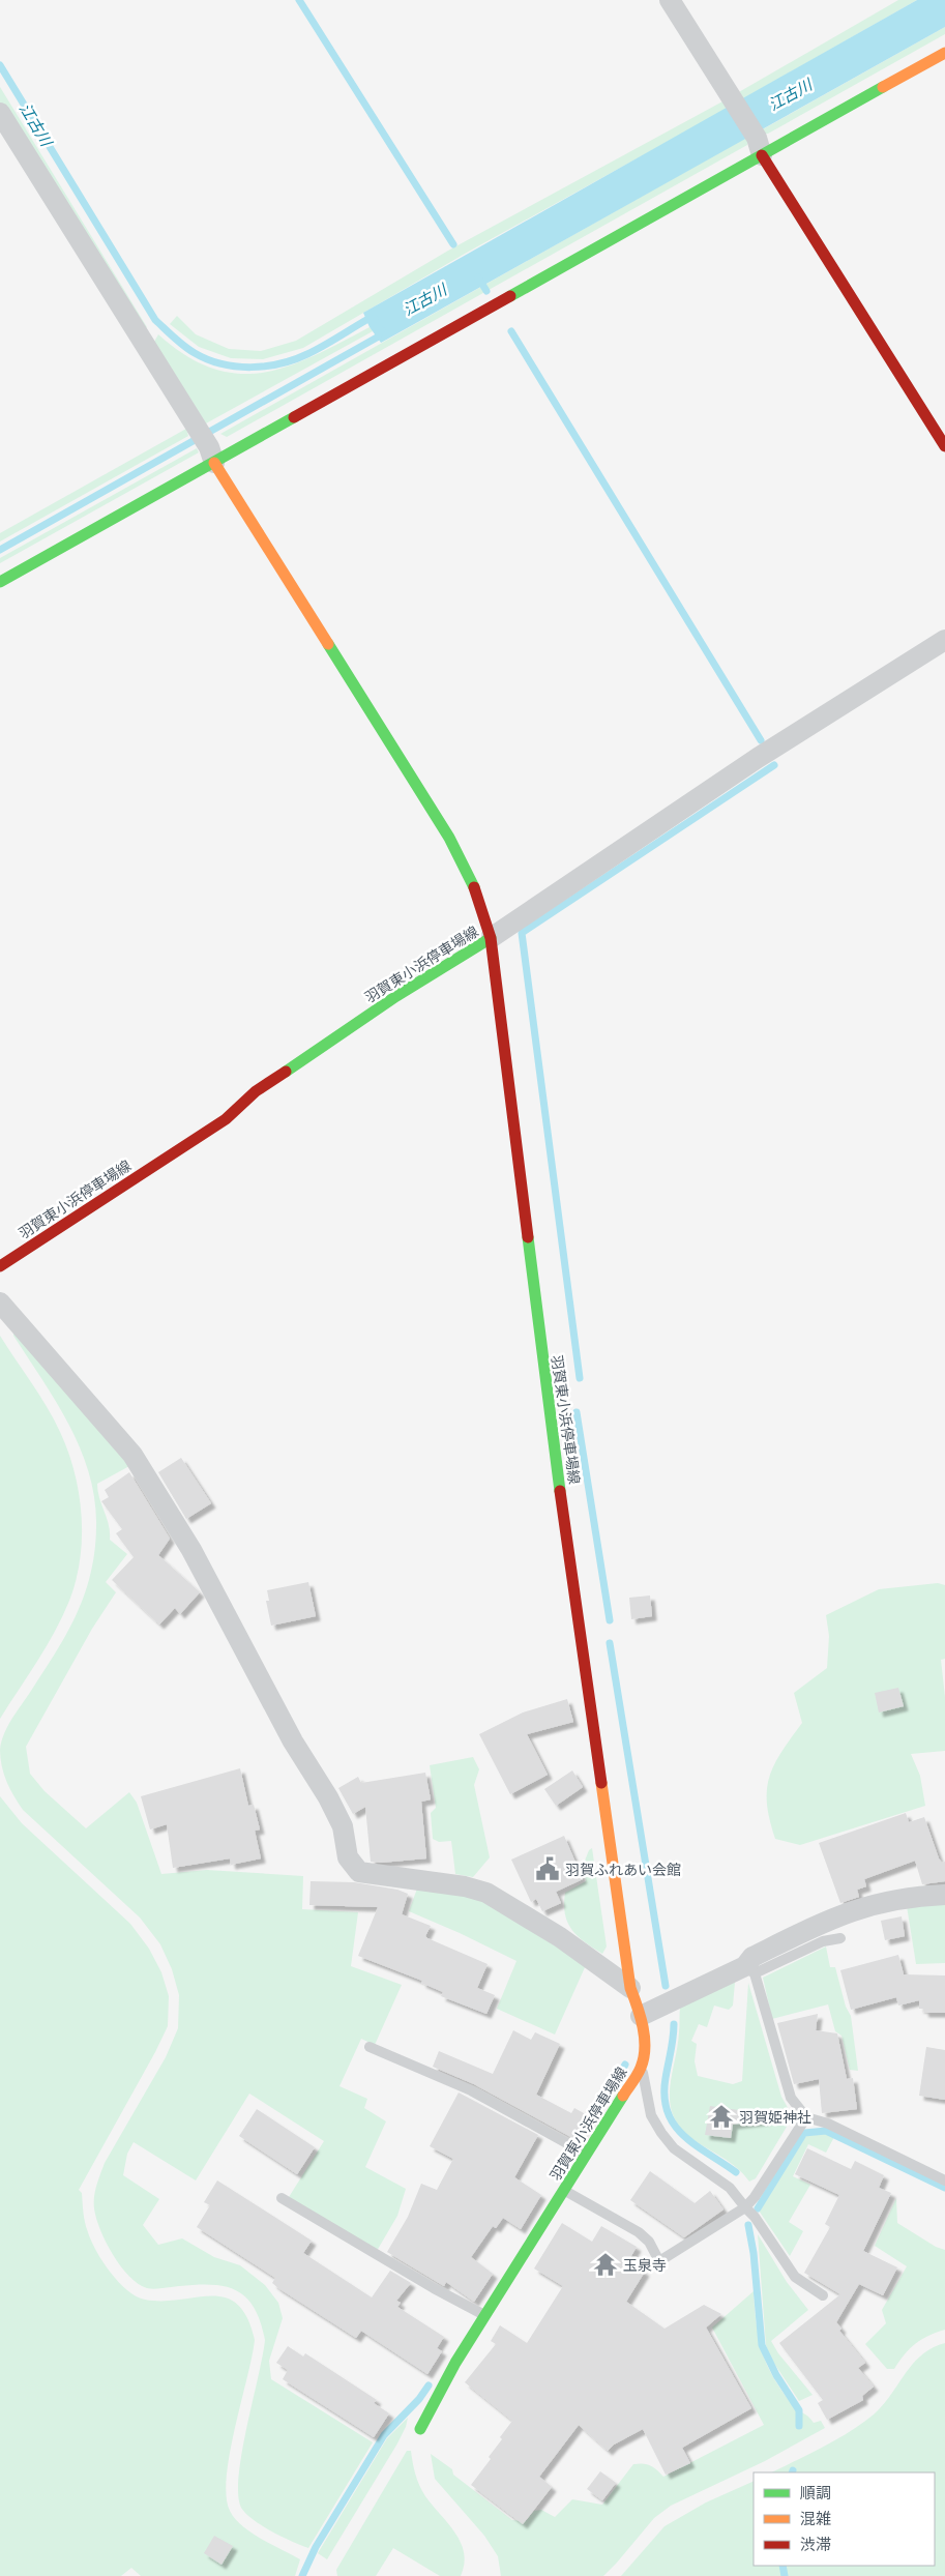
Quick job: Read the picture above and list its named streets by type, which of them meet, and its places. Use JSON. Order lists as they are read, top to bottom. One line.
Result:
{"streets":{"main road":["羽賀東小浜停車場線"]},"water":["江古川"],"places":{"public building":["羽賀ふれあい会館"],"temple":["羽賀姫神社","玉泉寺"]},"legend":["順調","混雑","渋滞"]}
